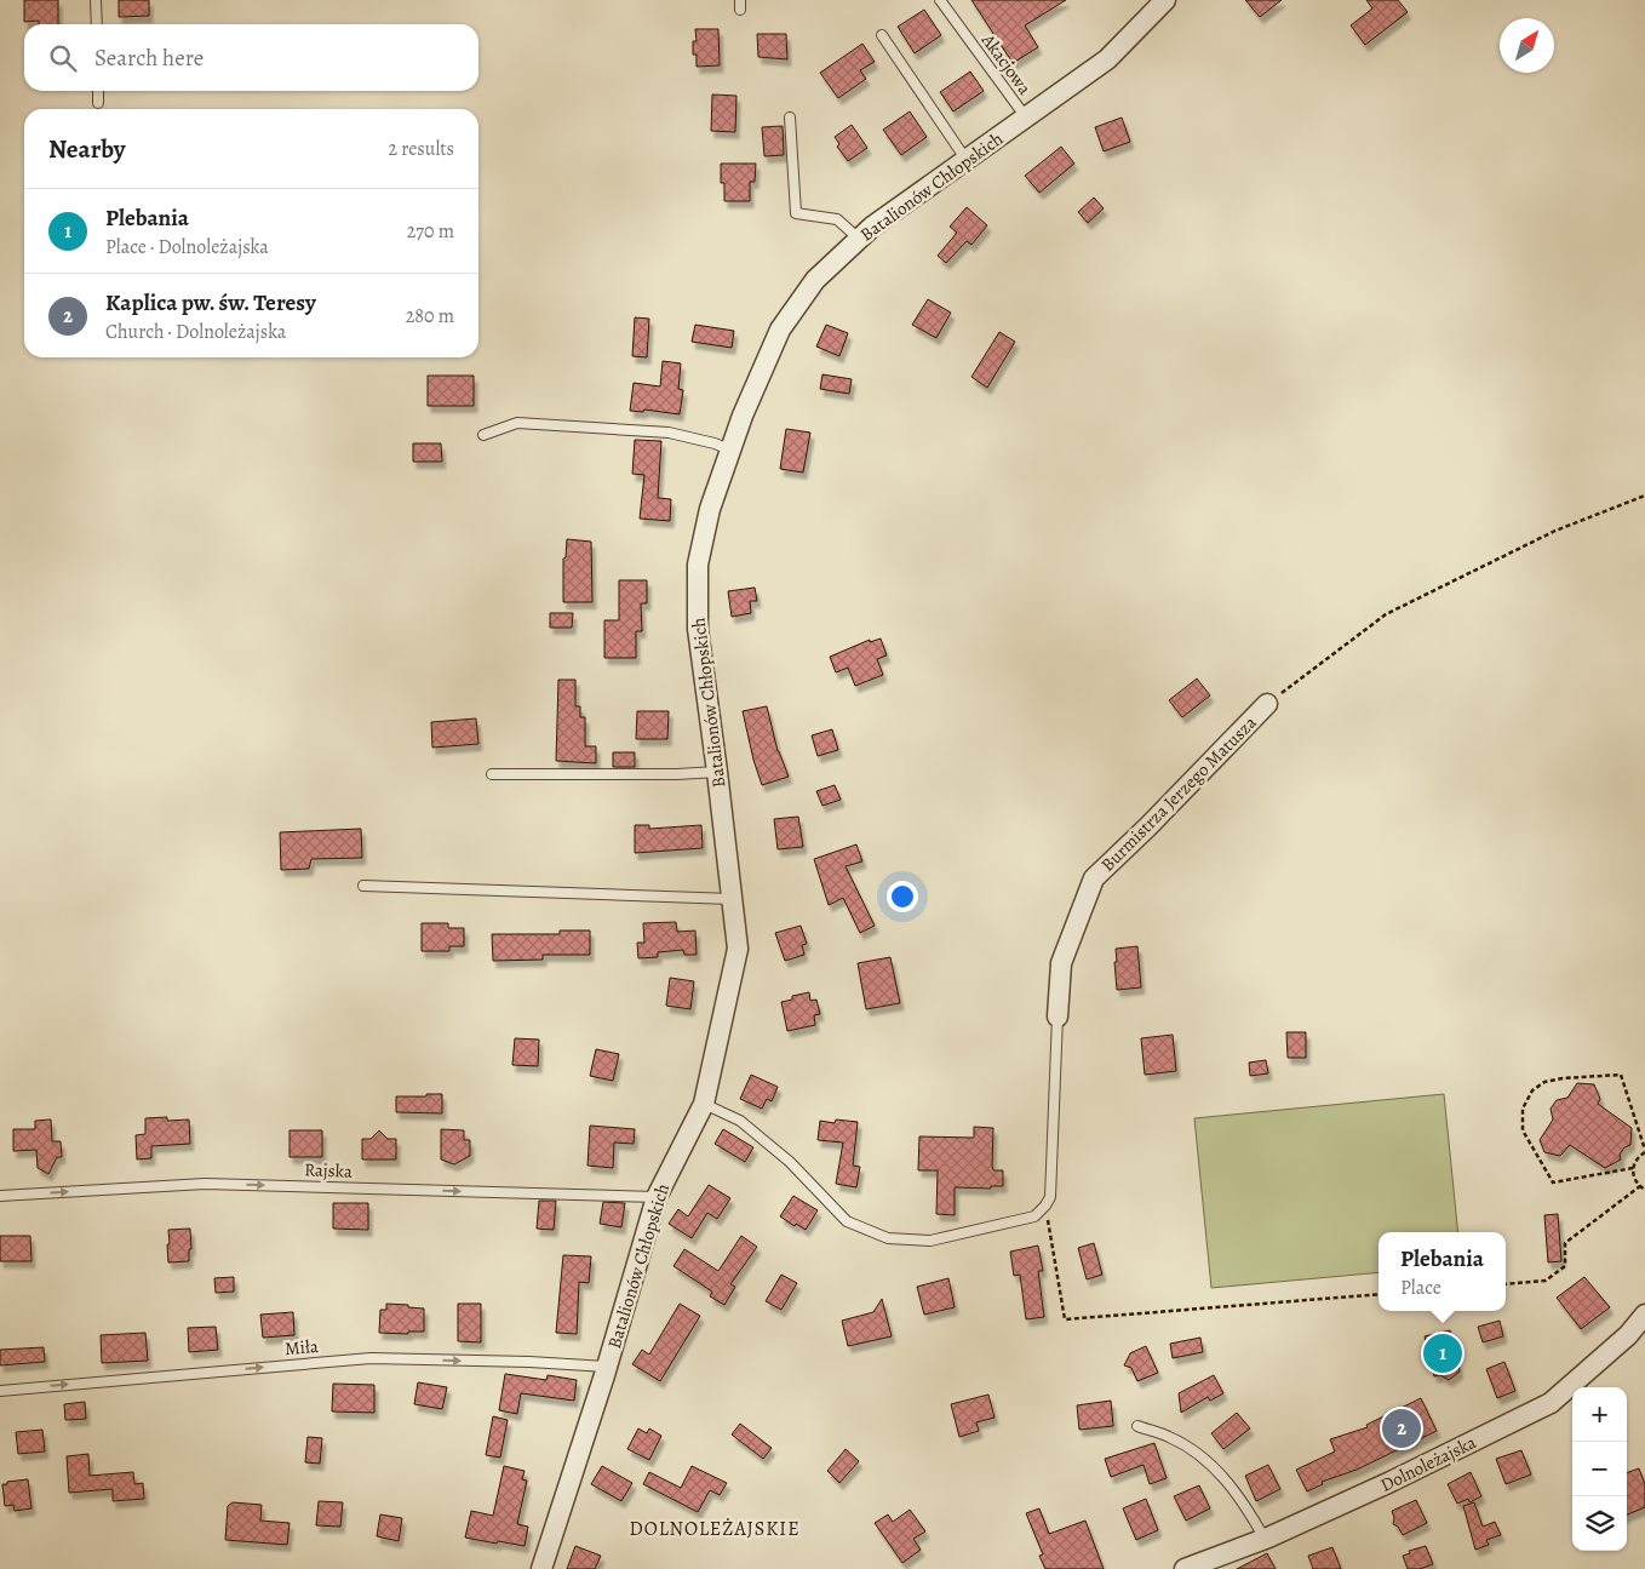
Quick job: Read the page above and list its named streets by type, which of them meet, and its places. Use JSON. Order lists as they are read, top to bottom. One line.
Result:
{"streets":{"street":["Batalionów Chłopskich","Burmistrza Jerzego Matusza","Dolnoleżajska"],"lane":["Akacjowa","Rajska","Miła"]},"crossings":[["Akacjowa","Batalionów Chłopskich"],["Batalionów Chłopskich","Rajska"],["Batalionów Chłopskich","Miła"]],"one_way":["Rajska","Miła"],"districts":["DOLNOLEŻAJSKIE"],"north":"top right","page":{"search":"Search here","heading":["Nearby","2 results"],"list":[{"mark":"1","name":"Plebania","note":"Place · Dolnoleżajska","value":"270 m"},{"mark":"2","name":"Kaplica pw. św. Teresy","note":"Church · Dolnoleżajska","value":"280 m"}],"popup":["Plebania","Place"],"pins":["1","2"],"map_buttons":["+","−"]}}
